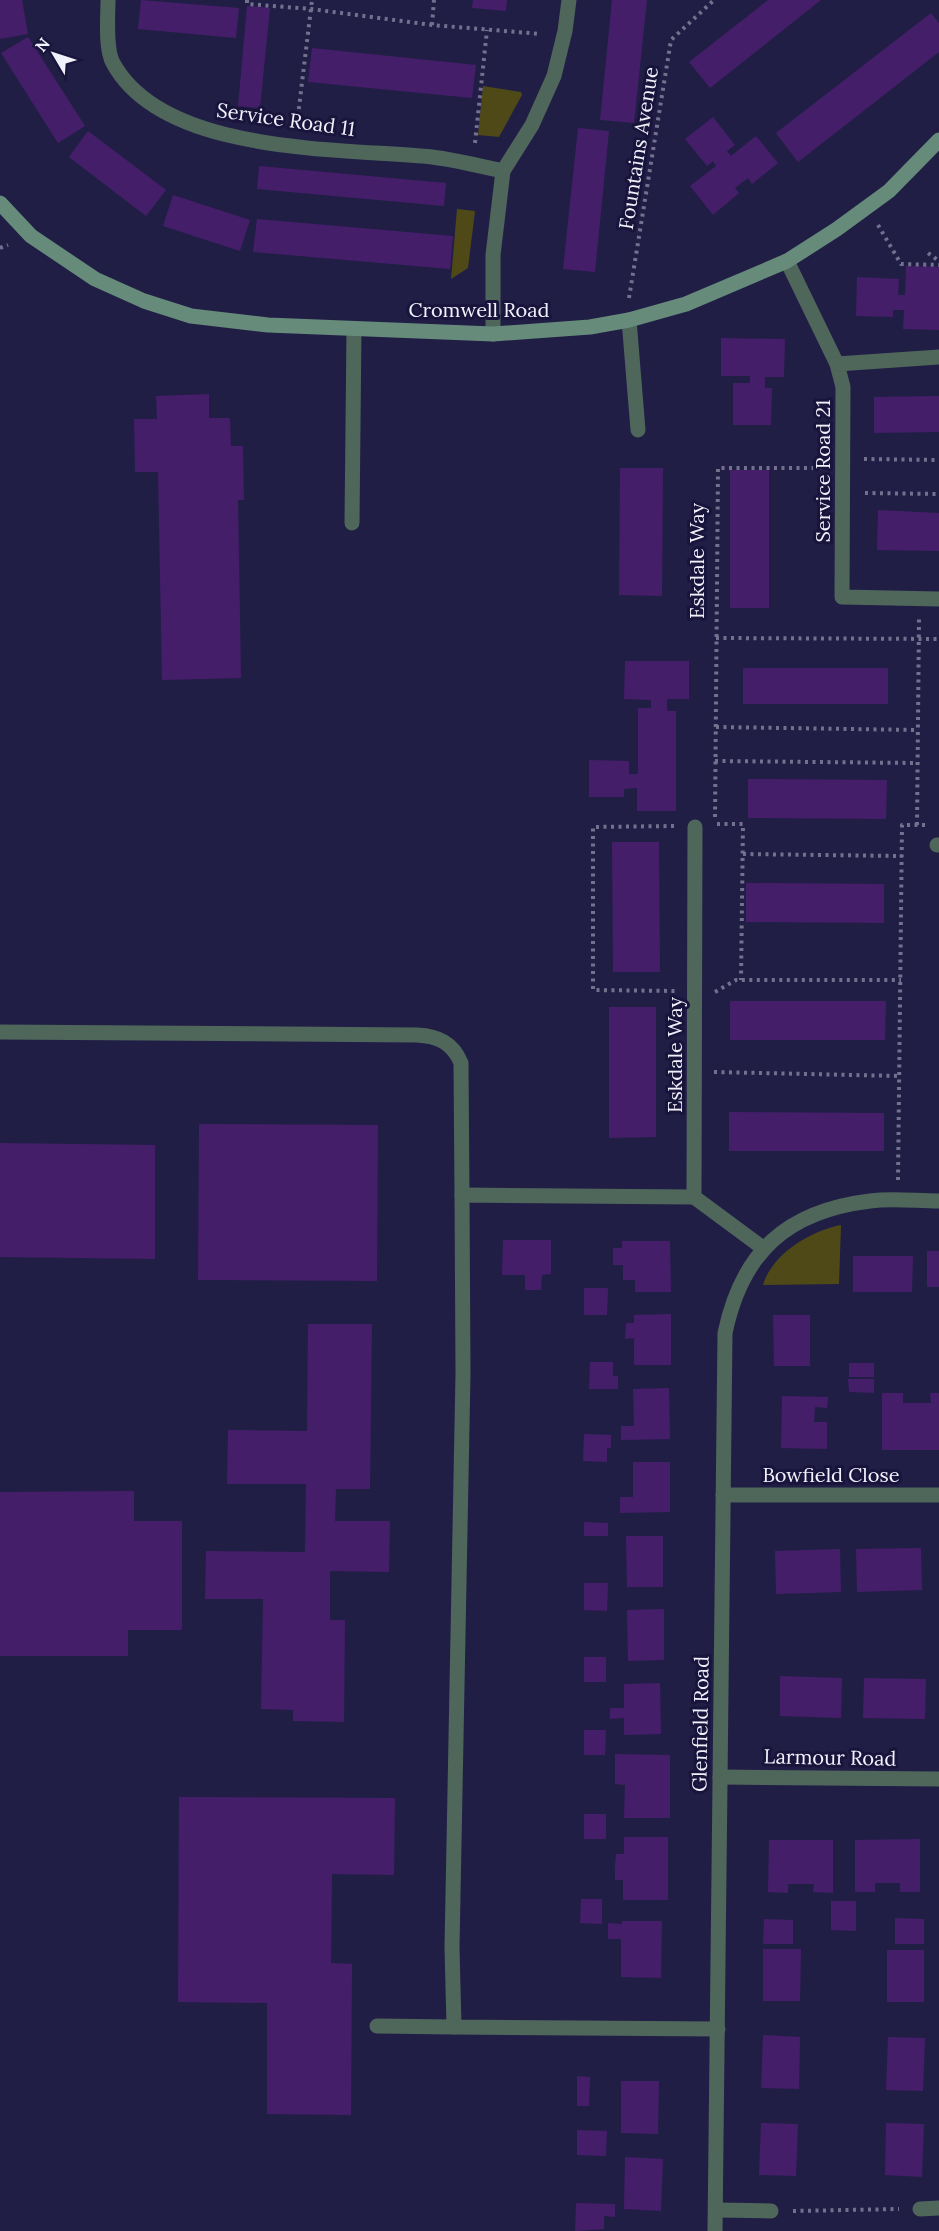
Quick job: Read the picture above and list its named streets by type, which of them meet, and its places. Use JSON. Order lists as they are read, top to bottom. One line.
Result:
{"streets":{"street":["Service Road 11","Cromwell Road","Service Road 21","Eskdale Way","Bowfield Close","Glenfield Road","Larmour Road"],"path":["Fountains Avenue"]},"crossings":[["Fountains Avenue","Cromwell Road"],["Cromwell Road","Service Road 21"],["Service Road 21","Eskdale Way"],["Bowfield Close","Glenfield Road"],["Glenfield Road","Larmour Road"]],"north":"top left"}
